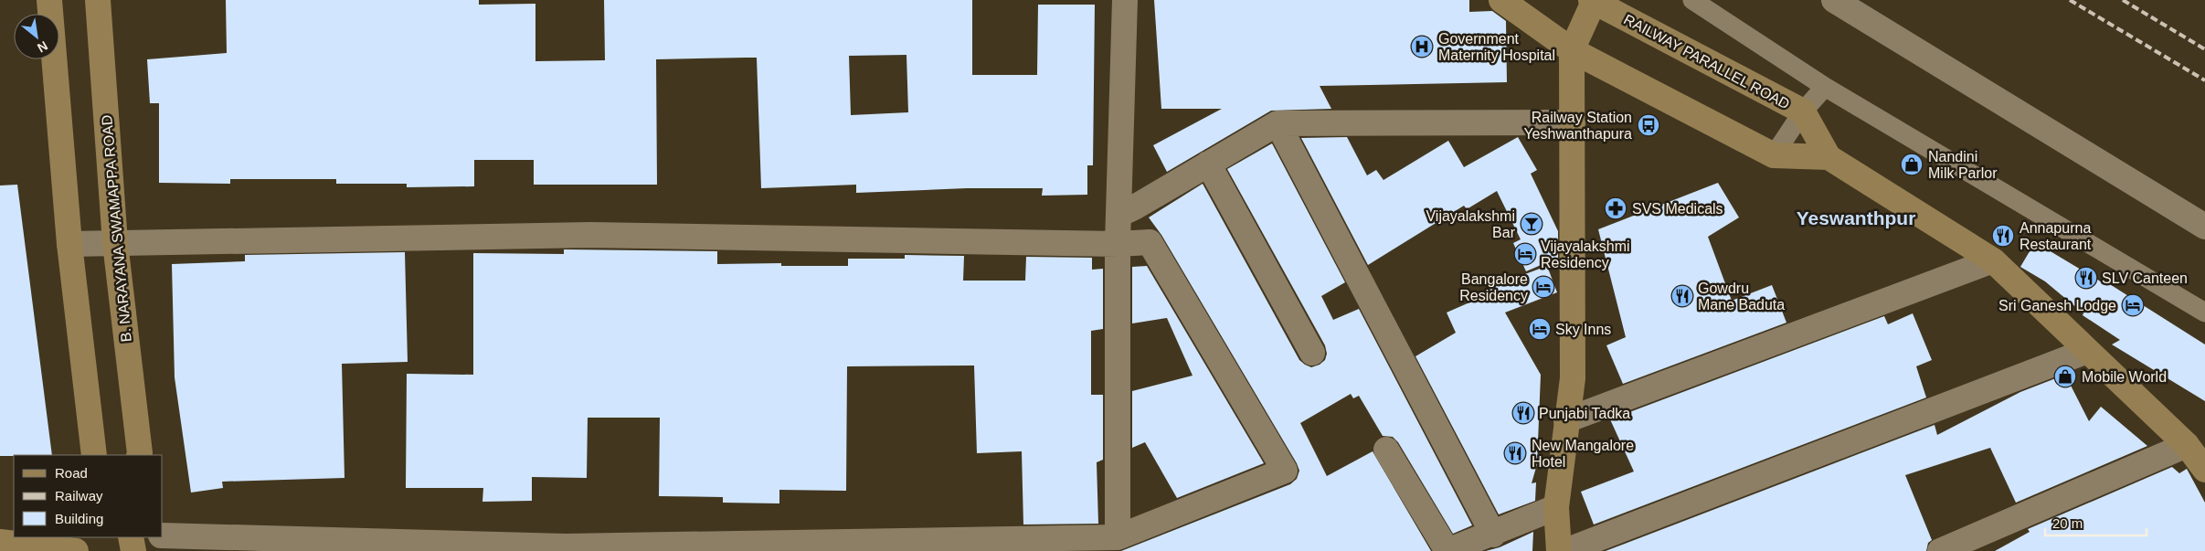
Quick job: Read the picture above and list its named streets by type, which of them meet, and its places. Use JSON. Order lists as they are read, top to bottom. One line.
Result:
{"streets":{"street":["RAILWAY PARALLEL ROAD","B. NARAYANA SWAMAPPA ROAD"]},"districts":["Yeswanthpur"],"places":{"hospital":["Government Maternity Hospital"],"bus stop":["Railway Station Yeshwanthapura"],"shop":["Nandini Milk Parlor","Mobile World"],"pharmacy":["SVS Medicals"],"bar":["Vijayalakshmi Bar"],"restaurant":["Annapurna Restaurant","SLV Canteen","Gowdru Mane Baduta","Punjabi Tadka","New Mangalore Hotel"],"hotel":["Vijayalakshmi Residency","Bangalore Residency","Sri Ganesh Lodge","Sky Inns"]},"legend":["Road","Railway","Building"],"scale_bar":"20 m","north":"bottom right"}
